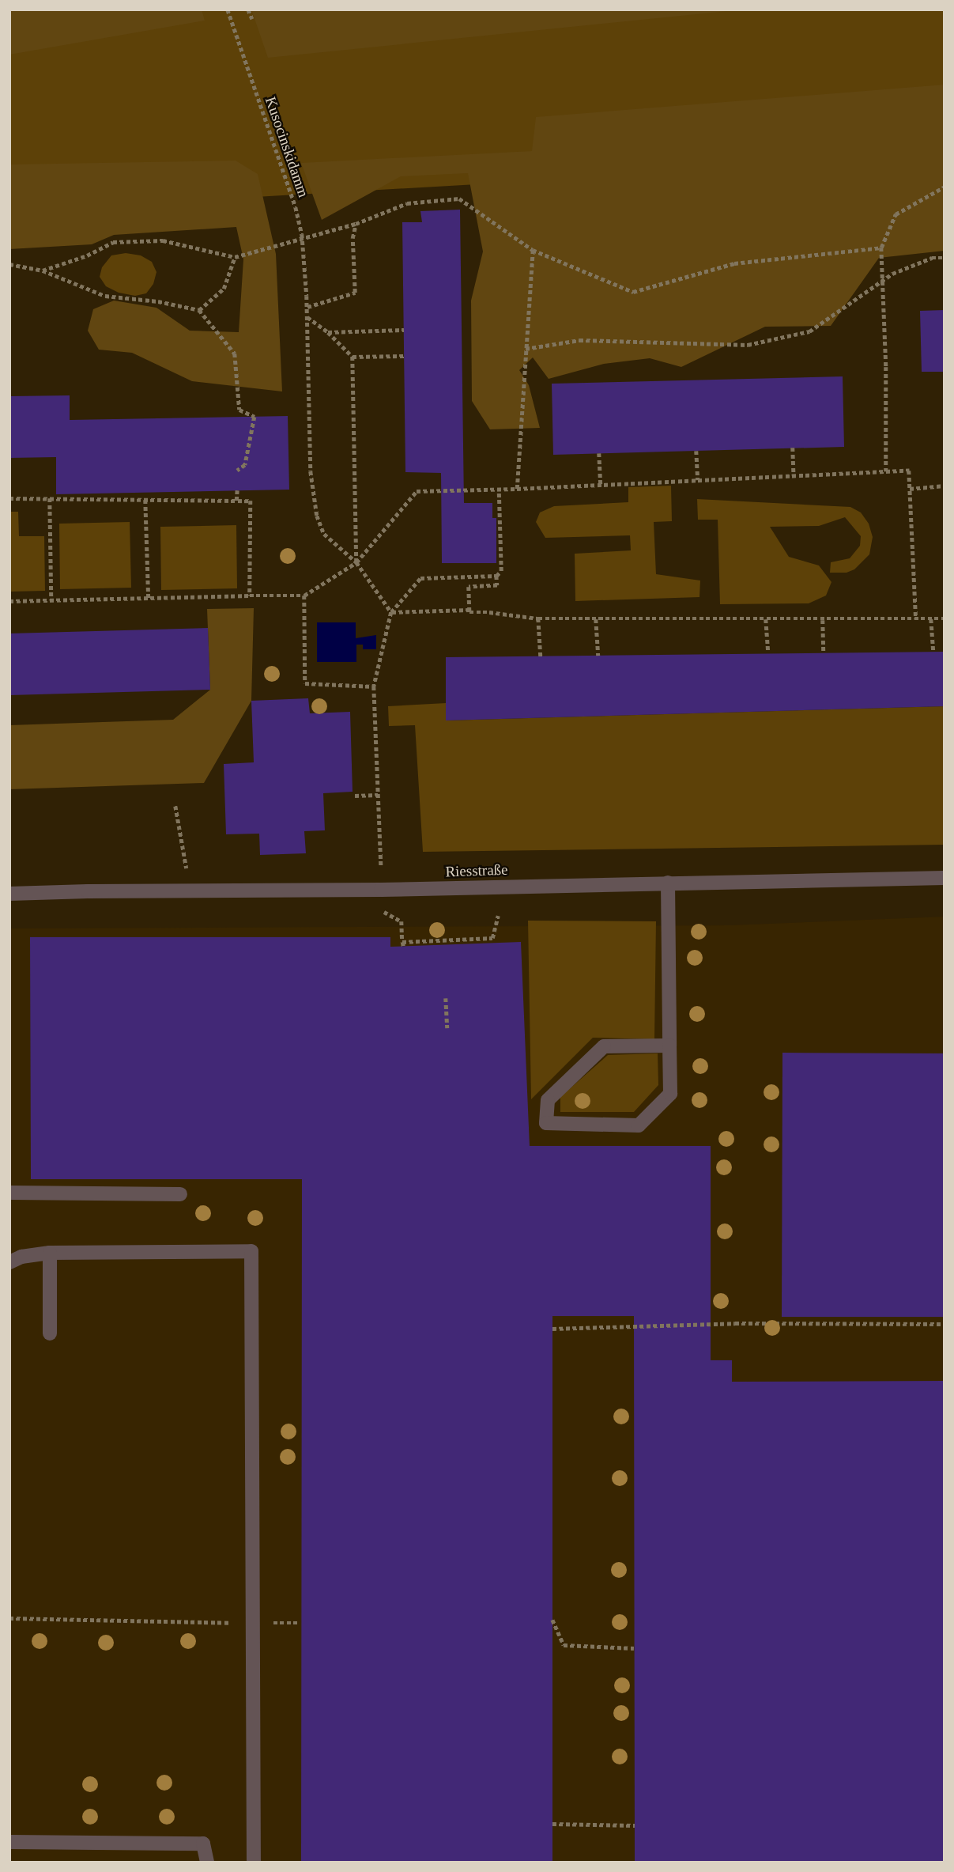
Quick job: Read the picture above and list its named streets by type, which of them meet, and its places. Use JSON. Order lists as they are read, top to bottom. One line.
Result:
{"streets":{"street":["Riesstraße"],"path":["Kusocinskidamm"]}}
